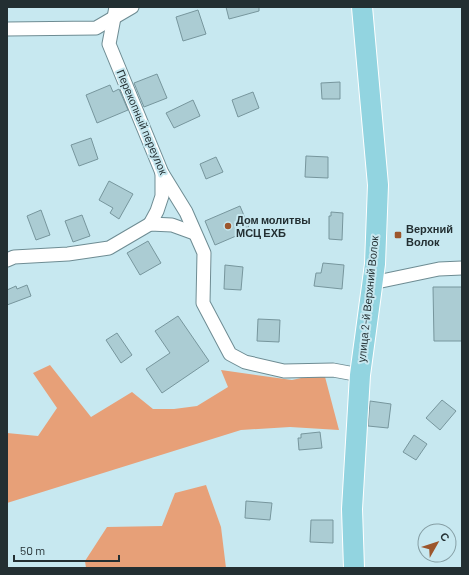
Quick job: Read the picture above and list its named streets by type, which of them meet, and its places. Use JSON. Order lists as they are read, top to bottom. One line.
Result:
{"streets":{"main road":["улица 2-й Верхний Волок"],"street":["Перекопный переулок"]},"crossings":[["Перекопный переулок","улица 2-й Верхний Волок"]],"places":{"other":["Дом молитвы МСЦ ЕХБ"],"transit":["Верхний Волок"]},"scale_bar":"50 m","north":"top right"}
